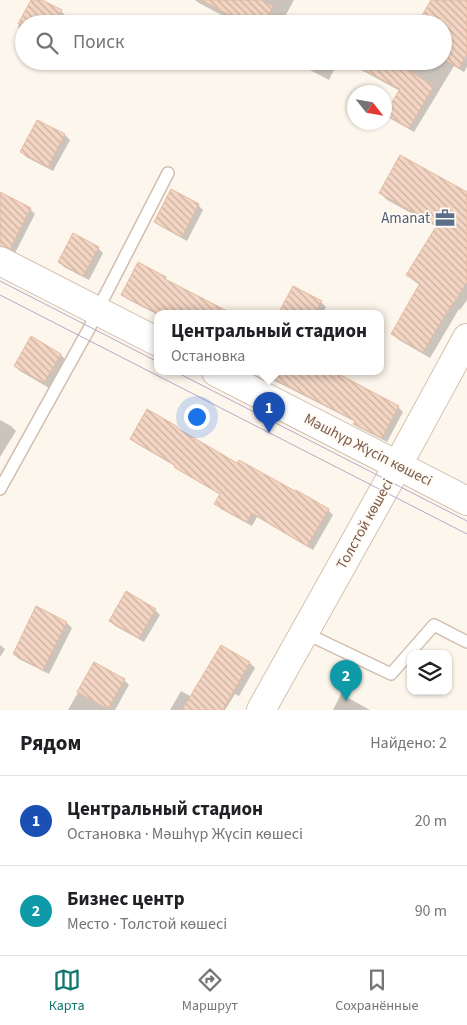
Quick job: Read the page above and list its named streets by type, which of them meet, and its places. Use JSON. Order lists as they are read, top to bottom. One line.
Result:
{"streets":{"street":["Мәшһүр Жүсіп көшесі","Толстой көшесі"]},"crossings":[["Мәшһүр Жүсіп көшесі","Толстой көшесі"]],"places":{"office":["Amanat"]},"north":"bottom right","page":{"search":"Поиск","popup":["Центральный стадион","Остановка"],"pins":["1","2"],"heading":["Рядом","Найдено: 2"],"list":[{"mark":"1","name":"Центральный стадион","note":"Остановка · Мәшһүр Жүсіп көшесі","value":"20 m"},{"mark":"2","name":"Бизнес центр","note":"Место · Толстой көшесі","value":"90 m"}],"nav":["Карта","Маршрут","Сохранённые"]}}
